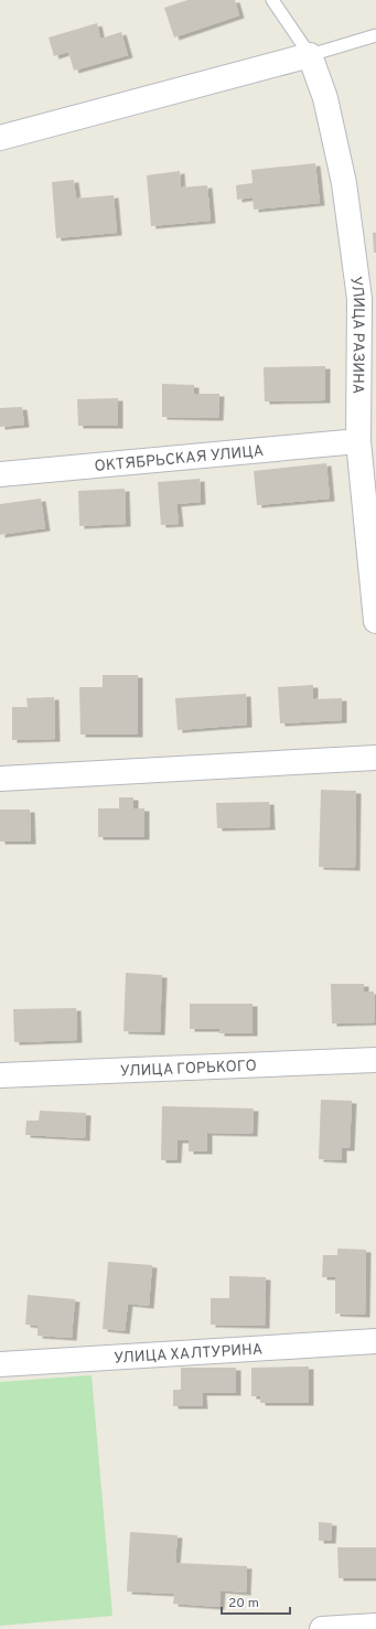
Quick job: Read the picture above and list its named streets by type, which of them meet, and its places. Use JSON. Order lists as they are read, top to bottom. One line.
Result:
{"streets":{"street":["УЛИЦА РАЗИНА","ОКТЯБРЬСКАЯ УЛИЦА","УЛИЦА ГОРЬКОГО","УЛИЦА ХАЛТУРИНА"]},"crossings":[["УЛИЦА РАЗИНА","ОКТЯБРЬСКАЯ УЛИЦА"]],"scale_bar":"20 m"}
